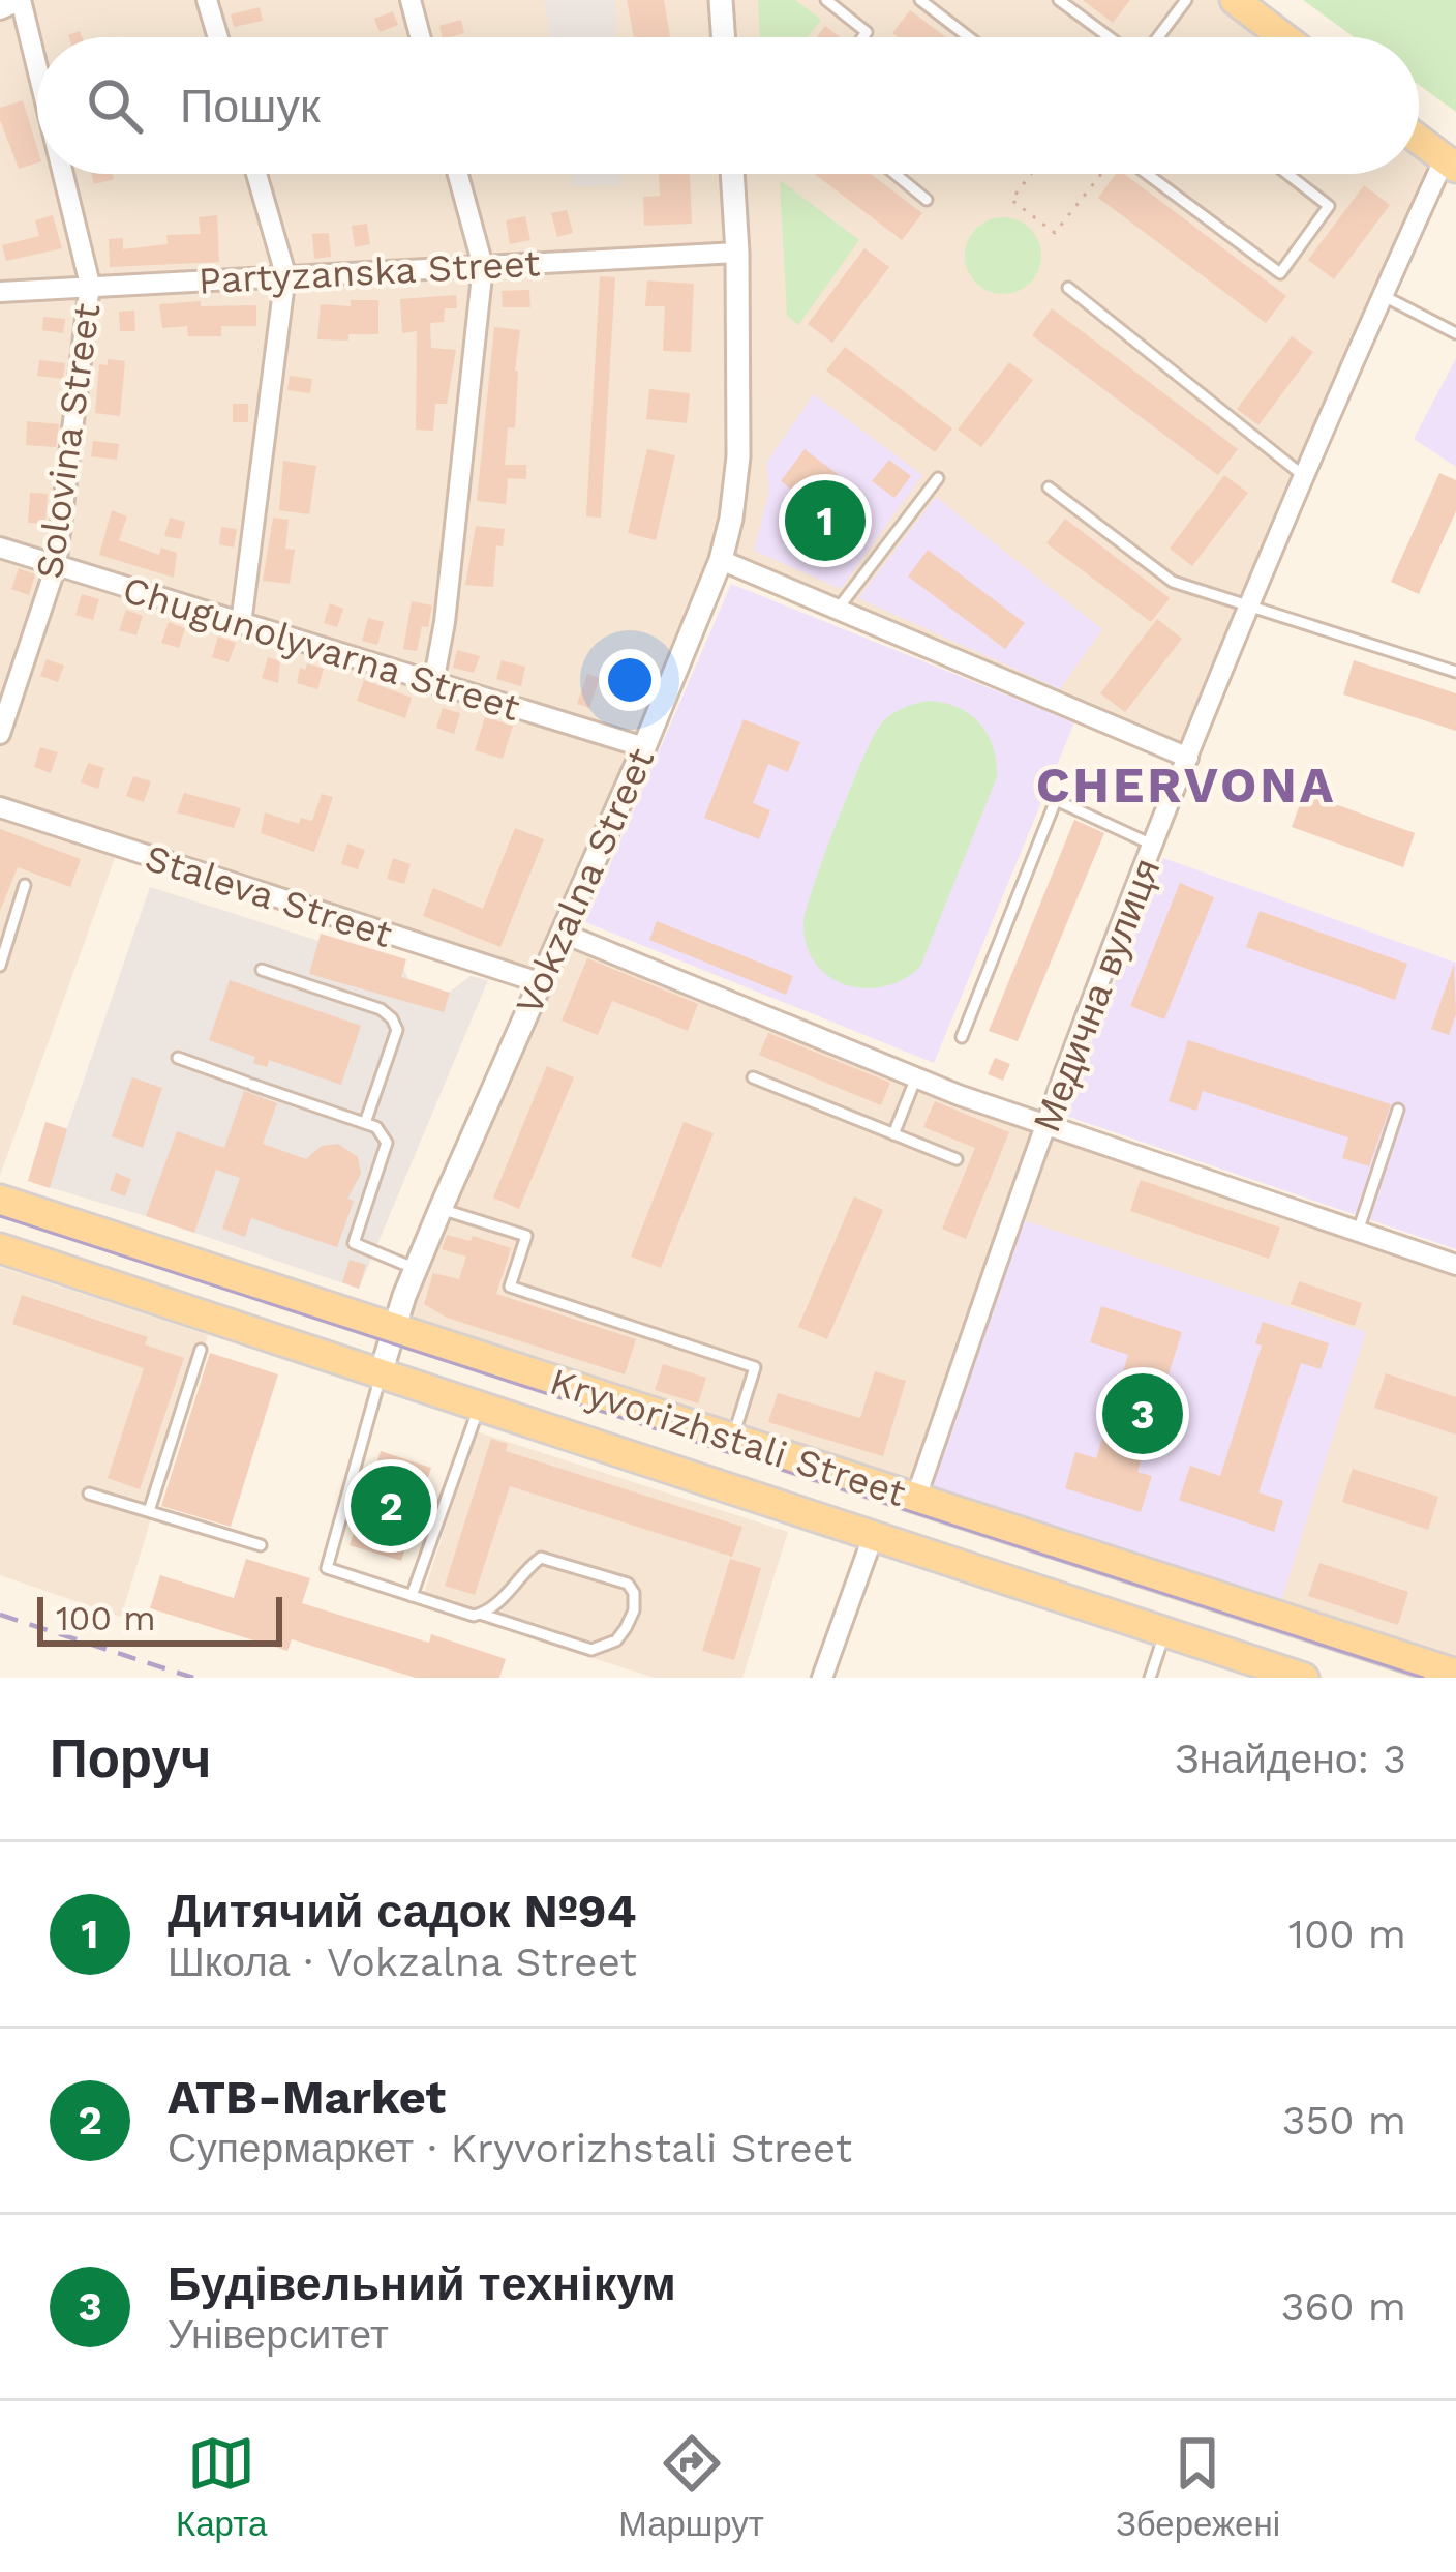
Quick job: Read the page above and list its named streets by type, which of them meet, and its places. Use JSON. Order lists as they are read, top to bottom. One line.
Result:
{"streets":{"main road":["Kryvorizhstali Street"],"street":["Partyzanska Street","Solovina Street","Chugunolyvarna Street","Vokzalna Street","Staleva Street","Медична вулиця"]},"crossings":[["Partyzanska Street","Solovina Street"],["Partyzanska Street","Vokzalna Street"],["Solovina Street","Chugunolyvarna Street"],["Chugunolyvarna Street","Vokzalna Street"],["Vokzalna Street","Staleva Street"],["Vokzalna Street","Kryvorizhstali Street"],["Медична вулиця","Kryvorizhstali Street"]],"districts":["CHERVONA"],"scale_bar":"100 m","page":{"search":"Пошук","pins":["1","3","2"],"scale":"100 m","heading":["Поруч","Знайдено: 3"],"list":[{"mark":"1","name":"Дитячий садок №94","note":"Школа · Vokzalna Street","value":"100 m"},{"mark":"2","name":"ATB-Market","note":"Супермаркет · Kryvorizhstali Street","value":"350 m"},{"mark":"3","name":"Будівельний технікум","note":"Університет","value":"360 m"}],"nav":["Карта","Маршрут","Збережені"]}}
